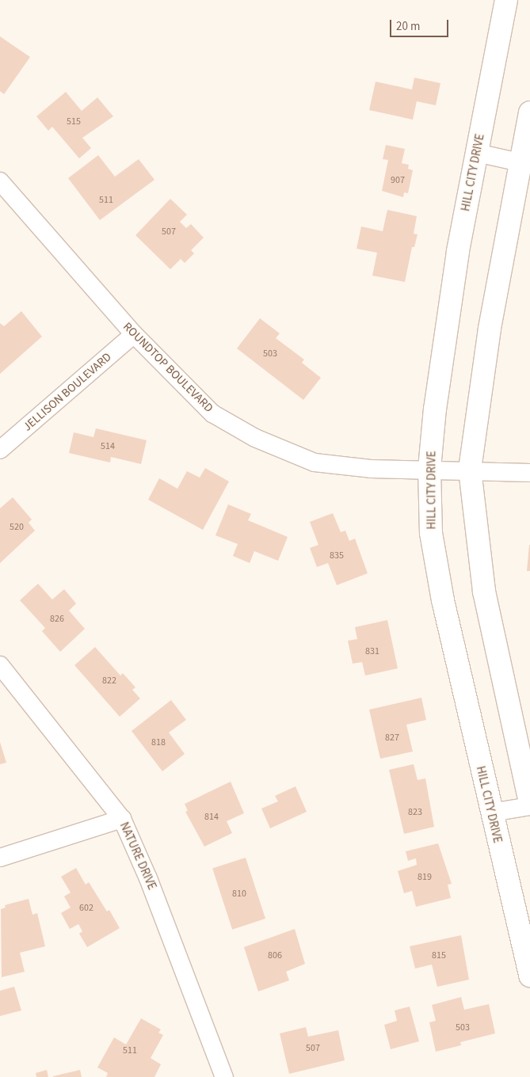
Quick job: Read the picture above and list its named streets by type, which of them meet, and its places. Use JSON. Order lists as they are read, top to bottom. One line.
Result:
{"streets":{"street":["HILL CITY DRIVE","ROUNDTOP BOULEVARD","JELLISON BOULEVARD","NATURE DRIVE"]},"crossings":[["HILL CITY DRIVE","ROUNDTOP BOULEVARD"],["ROUNDTOP BOULEVARD","JELLISON BOULEVARD"]],"house_numbers":["515","907","511","507","503","514","520","835","826","831","822","827","818","823","814","819","810","602","806","815","503","507","511"],"scale_bar":"20 m"}
